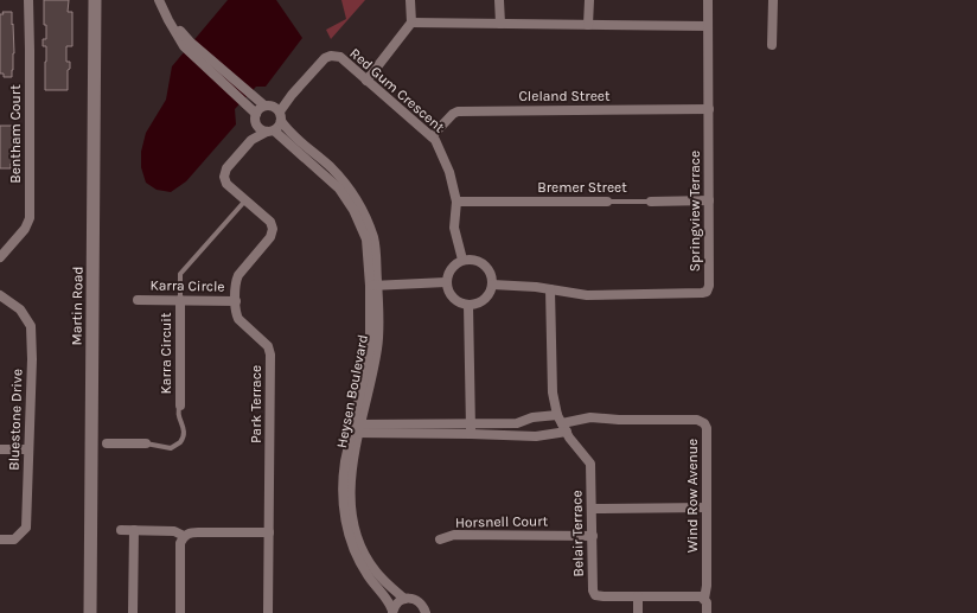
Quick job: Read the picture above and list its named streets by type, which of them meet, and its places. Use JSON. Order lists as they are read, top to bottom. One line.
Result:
{"streets":{"street":["Red Gum Crescent","Cleland Street","Bentham Court","Bremer Street","Springview Terrace","Karra Circle","Martin Road","Karra Circuit","Heysen Boulevard","Park Terrace","Bluestone Drive","Wind Row Avenue","Horsnell Court","Belair Terrace"]},"crossings":[["Red Gum Crescent","Cleland Street"],["Red Gum Crescent","Bremer Street"],["Red Gum Crescent","Springview Terrace"],["Red Gum Crescent","Heysen Boulevard"],["Cleland Street","Springview Terrace"],["Bremer Street","Springview Terrace"],["Karra Circle","Karra Circuit"],["Karra Circle","Park Terrace"],["Heysen Boulevard","Wind Row Avenue"],["Wind Row Avenue","Belair Terrace"],["Horsnell Court","Belair Terrace"]]}
